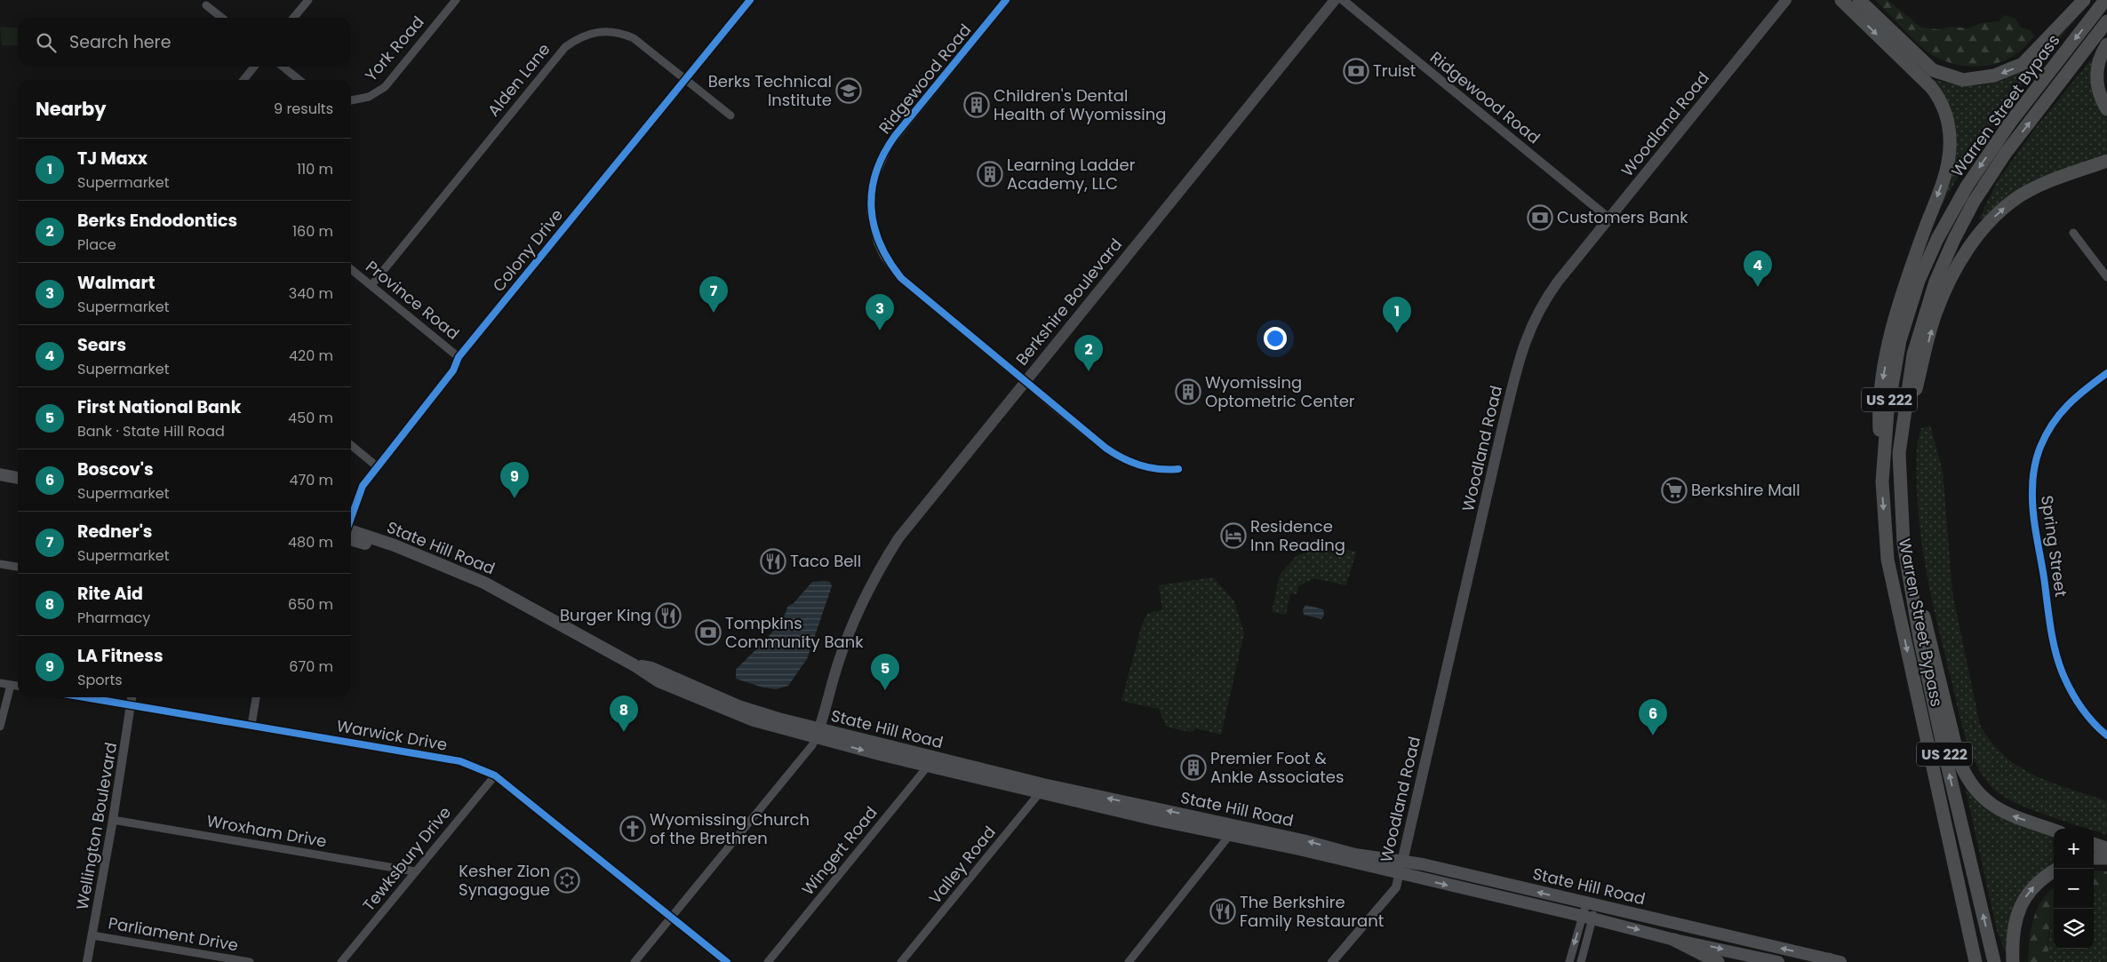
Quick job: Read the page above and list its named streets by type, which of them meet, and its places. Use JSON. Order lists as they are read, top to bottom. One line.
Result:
{"streets":{"highway":["Warren Street Bypass","US 222"],"main road":["Woodland Road","Berkshire Boulevard","State Hill Road"],"street":["York Road","Ridgewood Road","Alden Lane","Colony Drive","Province Road","Spring Street","Warwick Drive","Wellington Boulevard","Wroxham Drive","Wingert Road","Tewksbury Drive","Valley Road","Parliament Drive"]},"crossings":[["Ridgewood Road","Woodland Road"],["Ridgewood Road","Berkshire Boulevard"],["Alden Lane","Colony Drive"],["Alden Lane","Province Road"],["Woodland Road","State Hill Road"],["Colony Drive","Province Road"],["Berkshire Boulevard","State Hill Road"],["State Hill Road","Wingert Road"],["State Hill Road","Valley Road"],["Warwick Drive","Wellington Boulevard"],["Warwick Drive","Tewksbury Drive"],["Wellington Boulevard","Wroxham Drive"],["Wellington Boulevard","Parliament Drive"],["Wroxham Drive","Tewksbury Drive"]],"places":{"bank":["Truist","Customers Bank","Tompkins Community Bank"],"school or university":["Berks Technical Institute"],"building":["Children's Dental Health of Wyomissing","Learning Ladder Academy, LLC","Wyomissing Optometric Center","Premier Foot & Ankle Associates"],"supermarket":["Berkshire Mall"],"hotel":["Residence Inn Reading"],"restaurant":["Taco Bell","Burger King","The Berkshire Family Restaurant"],"church":["Wyomissing Church of the Brethren"],"synagogue":["Kesher Zion Synagogue"]},"page":{"search":"Search here","heading":["Nearby","9 results"],"list":[{"mark":"1","name":"TJ Maxx","note":"Supermarket","value":"110 m"},{"mark":"2","name":"Berks Endodontics","note":"Place","value":"160 m"},{"mark":"3","name":"Walmart","note":"Supermarket","value":"340 m"},{"mark":"4","name":"Sears","note":"Supermarket","value":"420 m"},{"mark":"5","name":"First National Bank","note":"Bank · State Hill Road","value":"450 m"},{"mark":"6","name":"Boscov's","note":"Supermarket","value":"470 m"},{"mark":"7","name":"Redner's","note":"Supermarket","value":"480 m"},{"mark":"8","name":"Rite Aid","note":"Pharmacy","value":"650 m"},{"mark":"9","name":"LA Fitness","note":"Sports","value":"670 m"}],"pins":["4","7","3","1","2","9","5","8","6"],"map_buttons":["+","−"]}}
